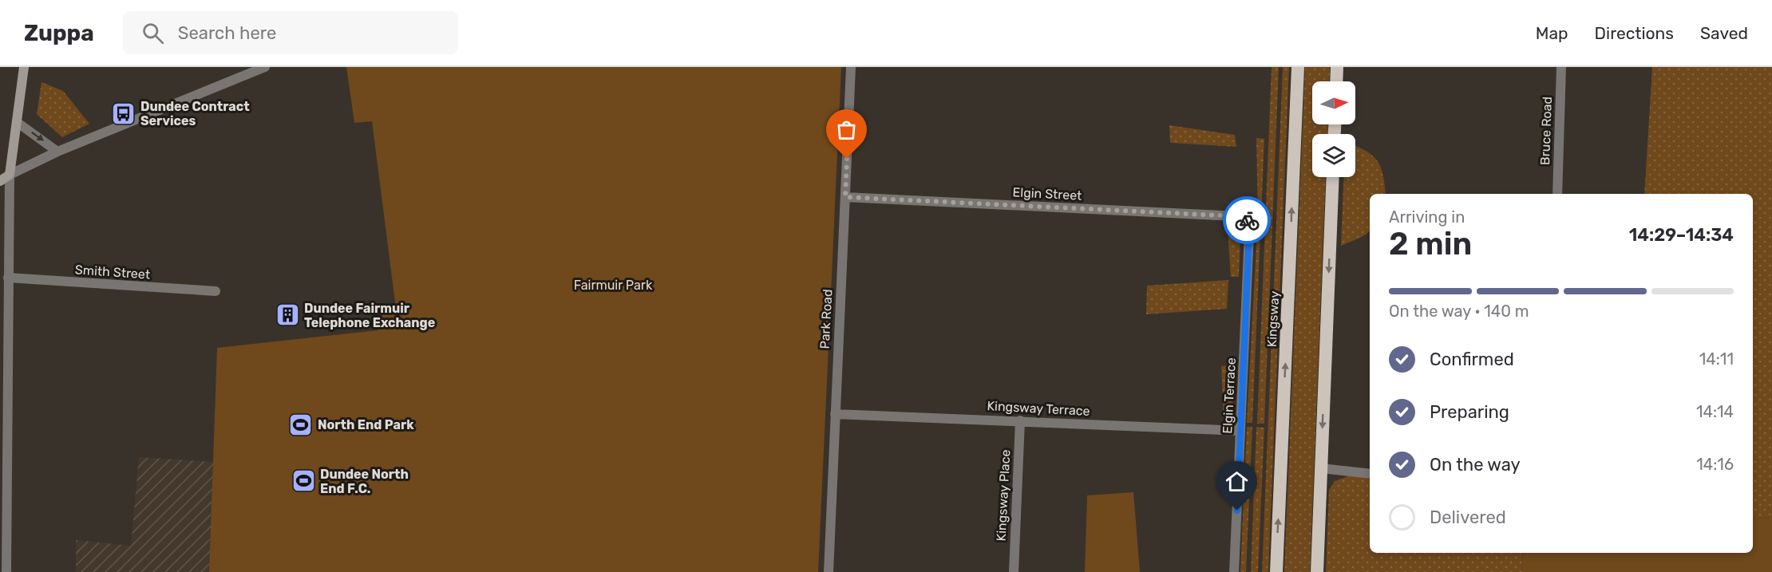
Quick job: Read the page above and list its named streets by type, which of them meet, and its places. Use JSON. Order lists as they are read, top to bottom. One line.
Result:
{"streets":{"highway":["Kingsway"],"street":["Bruce Road","Elgin Street","Smith Street","Park Road","Elgin Terrace","Kingsway Terrace","Kingsway Place"]},"crossings":[["Elgin Street","Park Road"],["Elgin Street","Elgin Terrace"],["Park Road","Kingsway Terrace"],["Elgin Terrace","Kingsway Terrace"],["Kingsway Terrace","Kingsway Place"]],"parks":["Fairmuir Park"],"places":{"bus stop":["Dundee Contract Services"],"building":["Dundee Fairmuir Telephone Exchange"],"sports":["North End Park","Dundee North End F.C."]},"north":"right","page":{"header":"Zuppa","search":"Search here","nav":["Map","Directions","Saved"],"heading":["2 min","Arriving in","14:29–14:34"],"bar":"On the way · 140 m","list":[["Confirmed","14:11"],["Preparing","14:14"],["On the way","14:16"],"Delivered"]}}
